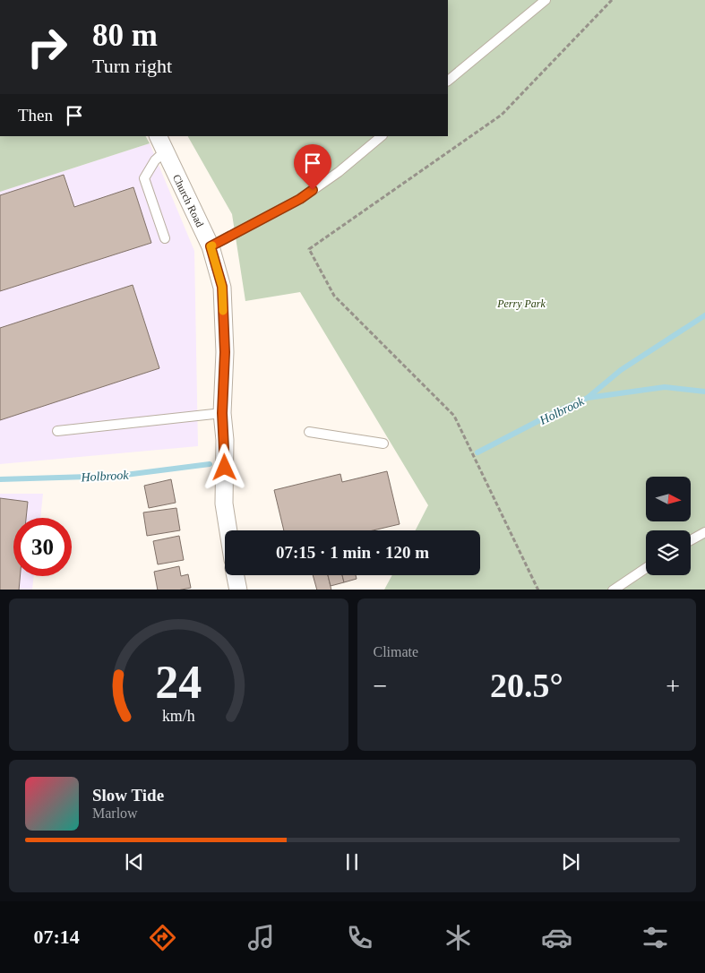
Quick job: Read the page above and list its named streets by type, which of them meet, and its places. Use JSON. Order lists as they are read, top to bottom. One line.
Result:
{"streets":{"street":["Church Road"]},"water":["Holbrook"],"parks":["Perry Park"],"north":"right","page":{"turn":["80 m","Turn right"],"then":"Then","limit":"30","trip":"07:15 · 1 min · 120 m","tile":"Climate","heat":["−","20.5°","+"],"song":["Slow Tide","Marlow"],"tabs":"07:14","gauge":["24","km/h"]}}
